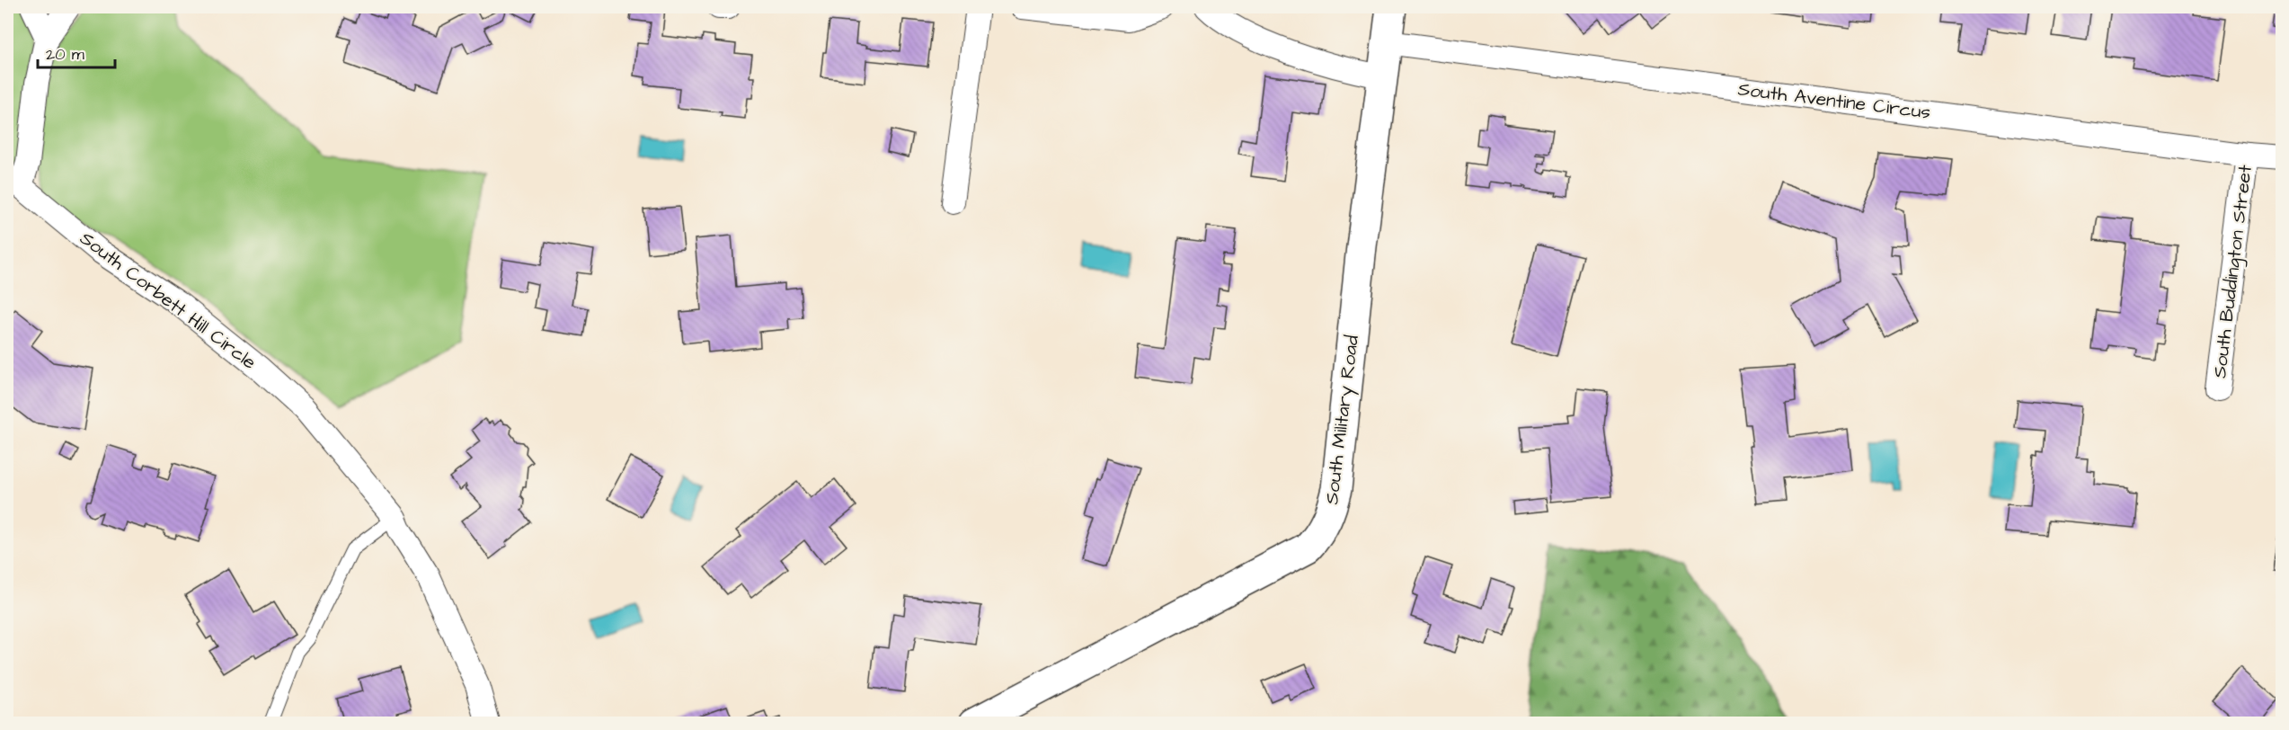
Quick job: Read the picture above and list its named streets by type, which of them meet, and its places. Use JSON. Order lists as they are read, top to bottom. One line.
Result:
{"streets":{"street":["South Aventine Circus","South Buddington Street","South Corbett Hill Circle","South Military Road"]},"crossings":[["South Aventine Circus","South Buddington Street"],["South Aventine Circus","South Military Road"]],"scale_bar":"20 m"}
